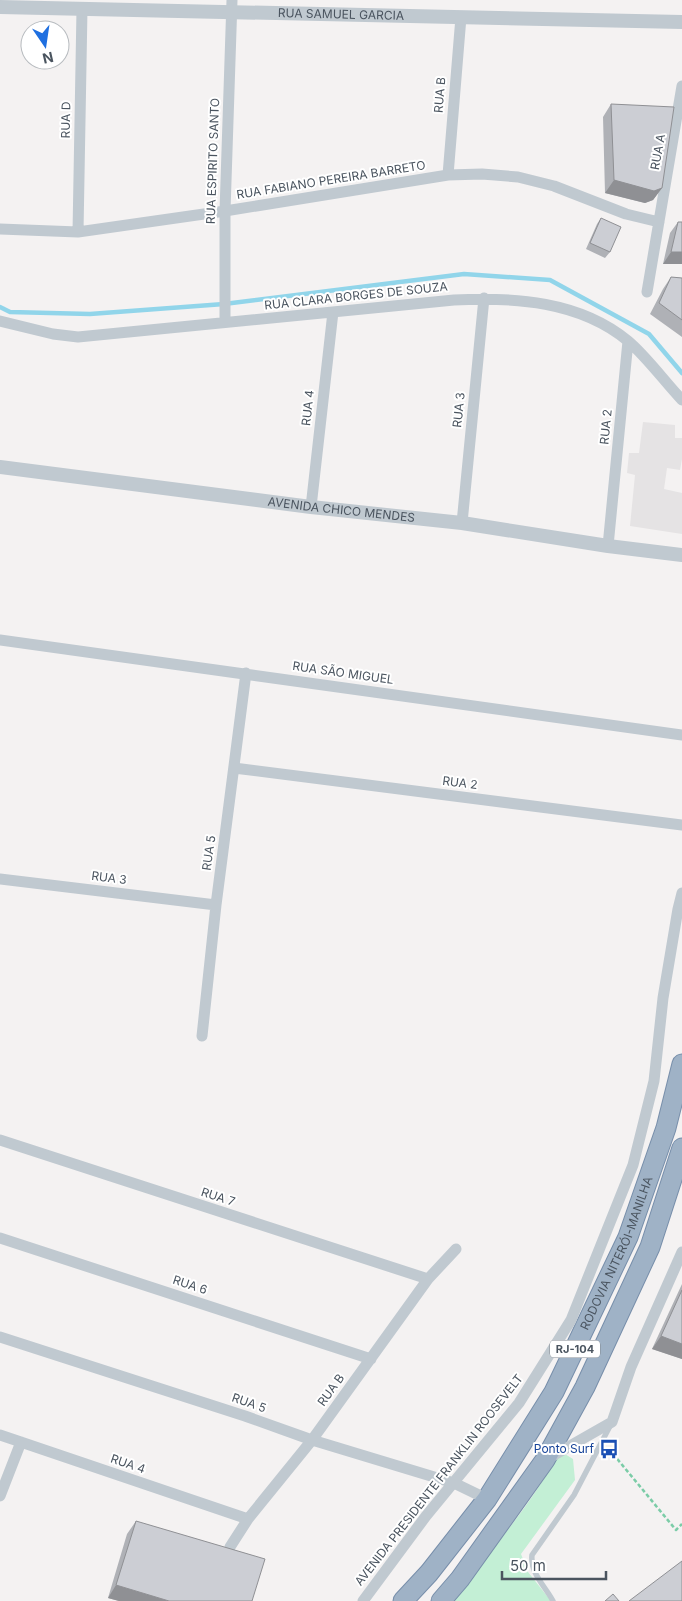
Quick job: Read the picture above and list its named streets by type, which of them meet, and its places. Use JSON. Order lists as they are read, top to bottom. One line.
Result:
{"streets":{"highway":["RODOVIA NITERÓI-MANILHA","RJ-104"],"street":["RUA SAMUEL GARCIA","RUA B","RUA D","RUA A","RUA ESPIRITO SANTO","RUA FABIANO PEREIRA BARRETO","RUA CLARA BORGES DE SOUZA","RUA 4","RUA 3","RUA 2","AVENIDA CHICO MENDES","RUA SÃO MIGUEL","RUA 5","RUA 7","RUA 6","AVENIDA PRESIDENTE FRANKLIN ROOSEVELT"]},"crossings":[["RUA SAMUEL GARCIA","RUA B"],["RUA SAMUEL GARCIA","RUA D"],["RUA SAMUEL GARCIA","RUA ESPIRITO SANTO"],["RUA B","RUA FABIANO PEREIRA BARRETO"],["RUA B","RUA 4"],["RUA B","RUA 5"],["RUA B","RUA 7"],["RUA B","RUA 6"],["RUA D","RUA FABIANO PEREIRA BARRETO"],["RUA A","RUA FABIANO PEREIRA BARRETO"],["RUA ESPIRITO SANTO","RUA FABIANO PEREIRA BARRETO"],["RUA ESPIRITO SANTO","RUA CLARA BORGES DE SOUZA"],["RUA CLARA BORGES DE SOUZA","RUA 4"],["RUA CLARA BORGES DE SOUZA","RUA 3"],["RUA CLARA BORGES DE SOUZA","RUA 2"],["RUA 4","AVENIDA CHICO MENDES"],["RUA 3","AVENIDA CHICO MENDES"],["RUA 3","RUA 5"],["RUA 2","AVENIDA CHICO MENDES"],["RUA 2","RUA 5"],["RUA SÃO MIGUEL","RUA 5"],["RUA 5","RODOVIA NITERÓI-MANILHA"],["RUA 5","AVENIDA PRESIDENTE FRANKLIN ROOSEVELT"]],"places":{"bus stop":["Ponto Surf"]},"scale_bar":"50 m","north":"bottom"}
